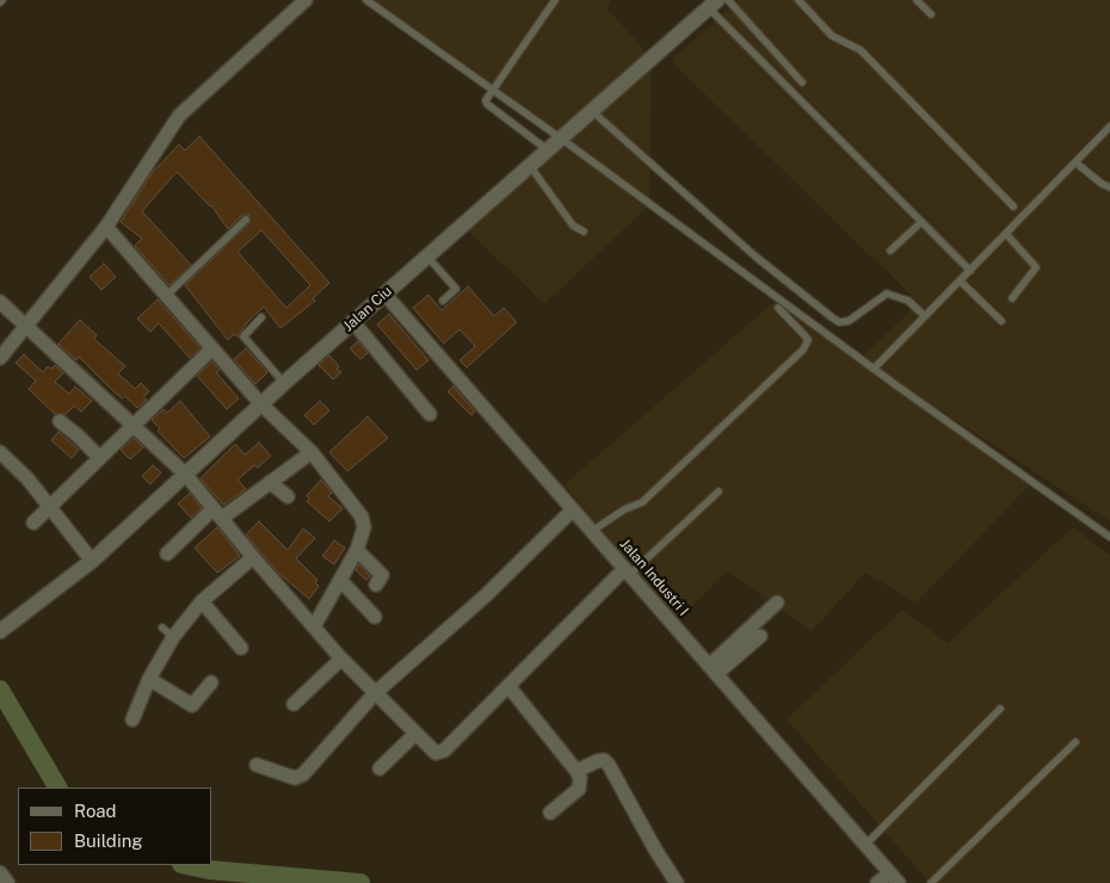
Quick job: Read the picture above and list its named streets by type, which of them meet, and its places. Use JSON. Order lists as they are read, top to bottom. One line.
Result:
{"streets":{"street":["Jalan Ciu","Jalan Industri I"]},"crossings":[["Jalan Ciu","Jalan Industri I"]],"legend":["Road","Building"]}
